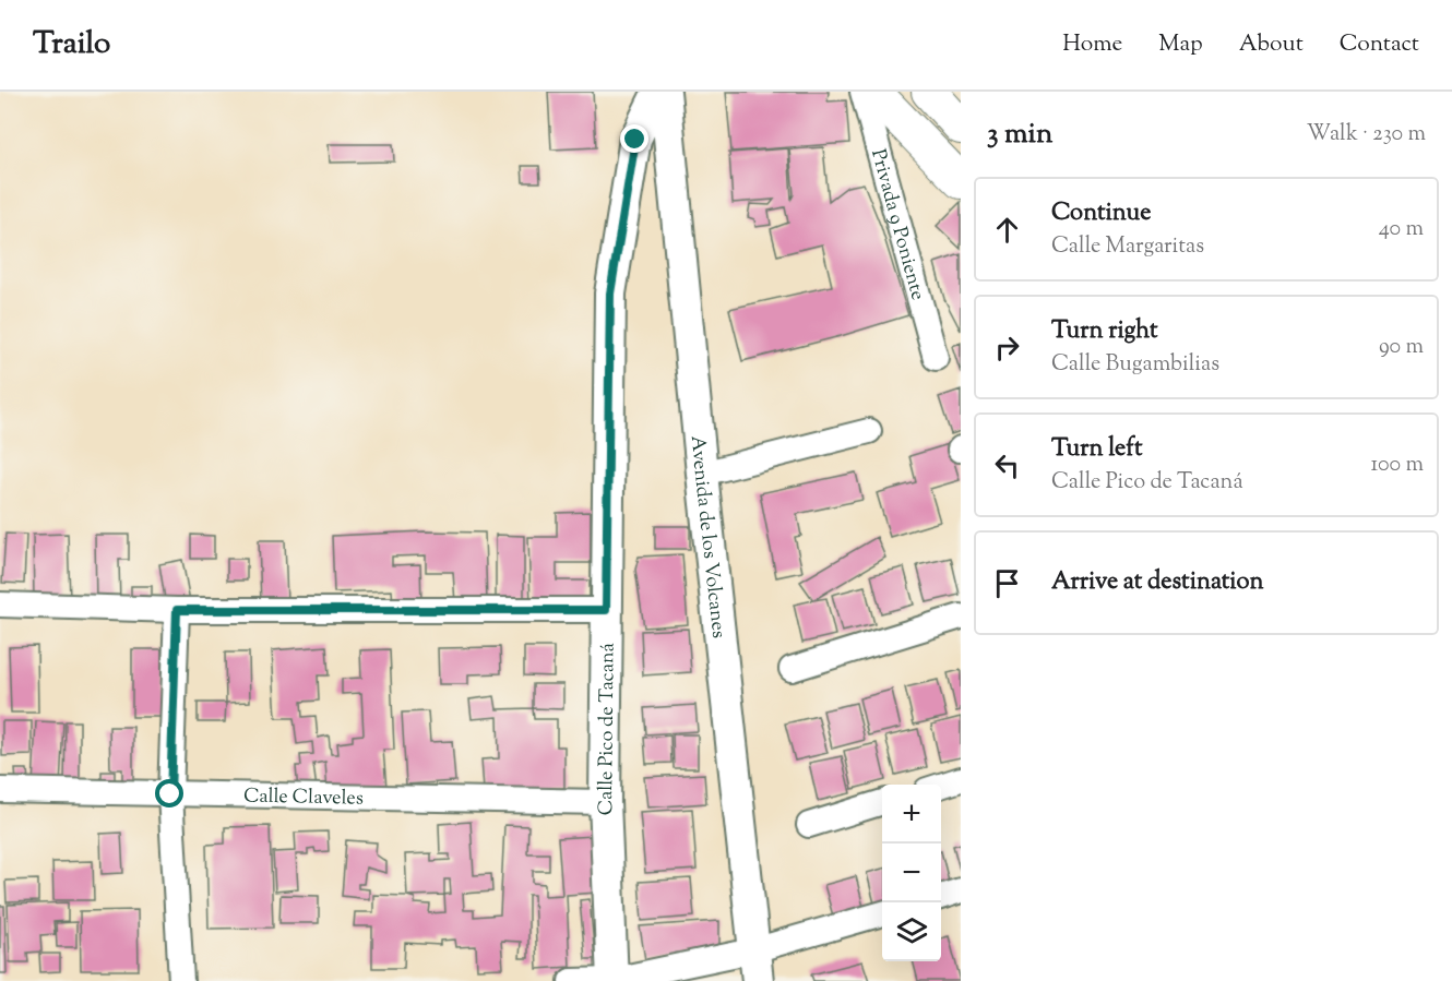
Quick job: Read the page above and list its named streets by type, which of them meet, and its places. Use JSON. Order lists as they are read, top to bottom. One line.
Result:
{"streets":{"street":["Privada 9 Poniente","Avenida de los Volcanes","Calle Pico de Tacaná","Calle Claveles"]},"crossings":[["Calle Pico de Tacaná","Calle Claveles"]],"page":{"header":"Trailo","nav":["Home","Map","About","Contact"],"heading":["3 min","Walk · 230 m"],"list":[["Continue","Calle Margaritas","40 m"],["Turn right","Calle Bugambilias","90 m"],["Turn left","Calle Pico de Tacaná","100 m"],"Arrive at destination"],"map_buttons":["+","−"]}}
